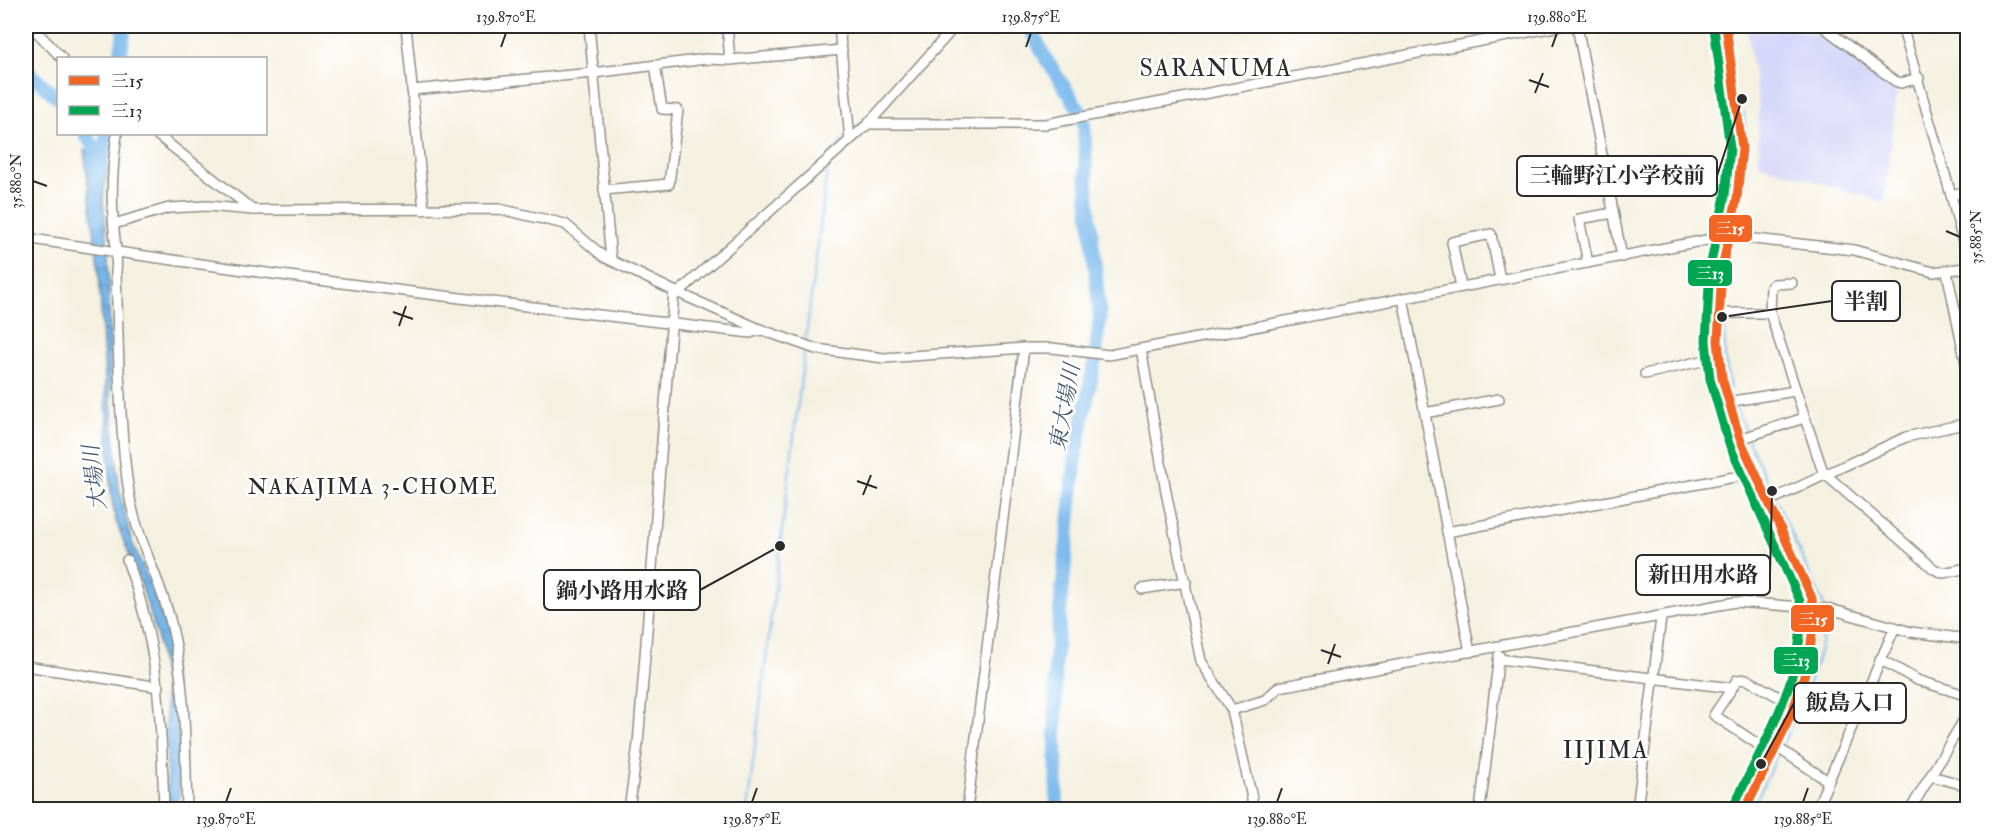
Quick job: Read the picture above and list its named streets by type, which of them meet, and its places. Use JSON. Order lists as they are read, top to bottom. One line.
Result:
{"districts":["SARANUMA","NAKAJIMA 3-CHOME","IIJIMA"],"water":["東大場川","大場川"],"places":["三輪野江小学校前","半割","新田用水路","鍋小路用水路","飯島入口"],"lines":["transit line 三15","transit line 三13"],"legend":["三15","三13"],"coordinates":["139.870°E","139.875°E","139.880°E","35.880°N","35.885°N","139.885°E"]}
